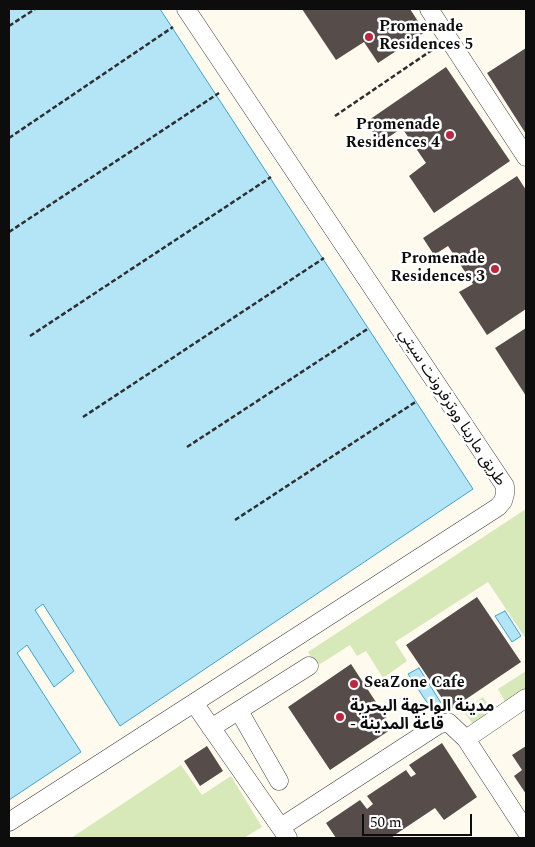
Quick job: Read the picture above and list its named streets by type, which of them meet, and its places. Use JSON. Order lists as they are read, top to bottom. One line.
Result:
{"streets":{"street":["طريق مارينا ووترفرونت سيتي"]},"places":["Promenade Residences 5","Promenade Residences 4","Promenade Residences 3","SeaZone Cafe","مدينة الواجهة البحرية - قاعة المدينة"],"scale_bar":"50 m"}
